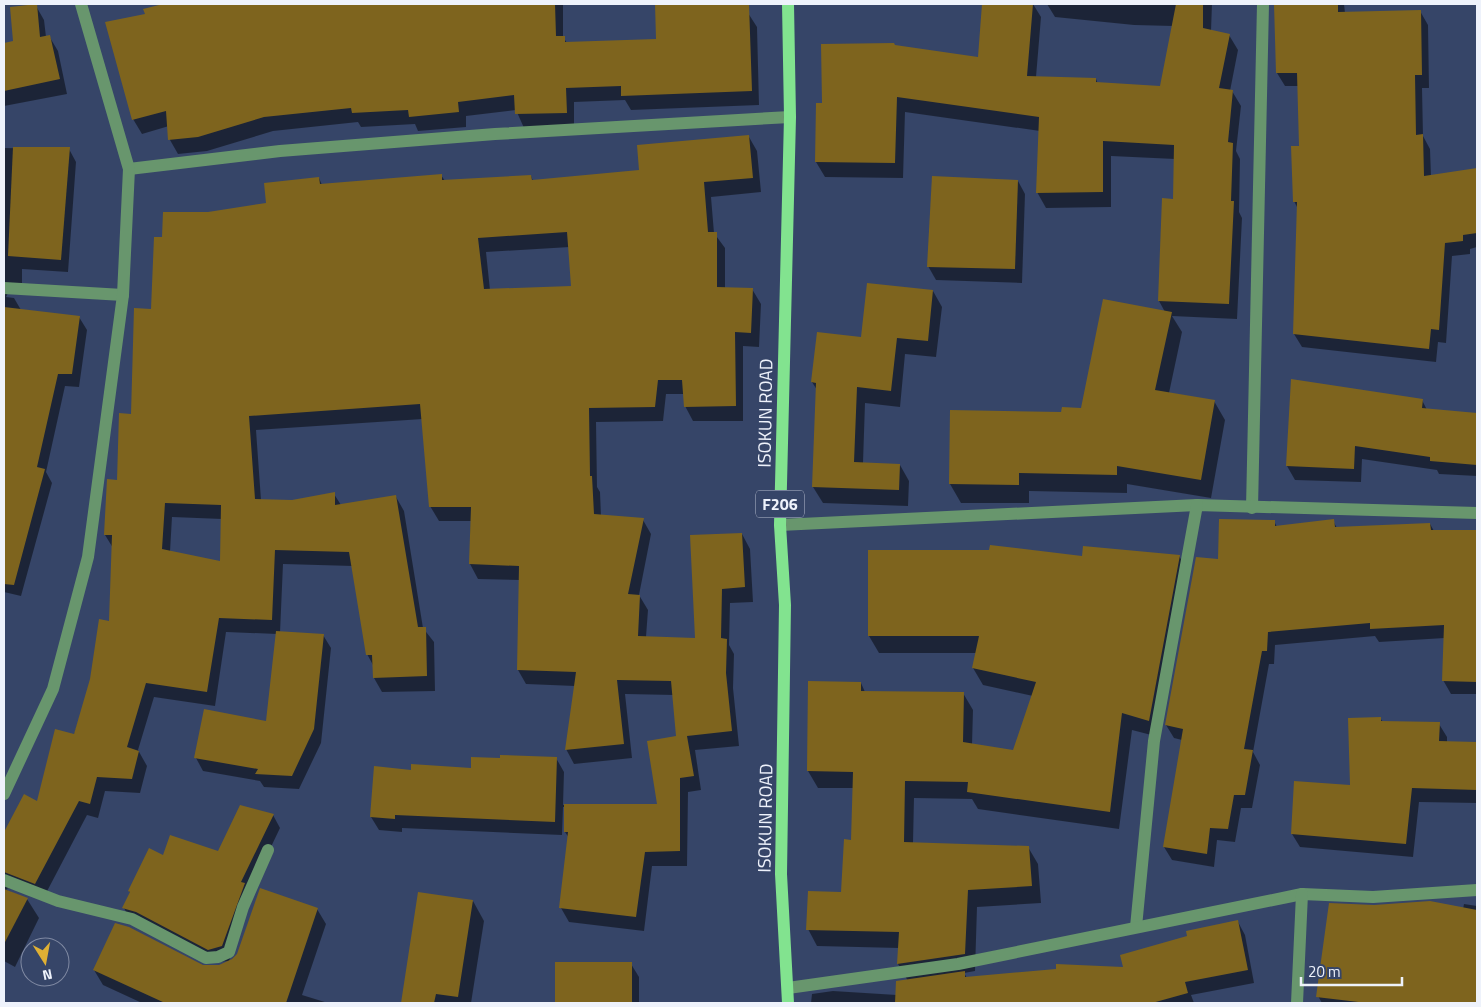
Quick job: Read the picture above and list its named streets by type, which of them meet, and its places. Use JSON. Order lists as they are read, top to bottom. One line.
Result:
{"streets":{"main road":["ISOKUN ROAD","F206"]},"scale_bar":"20 m","north":"bottom"}
